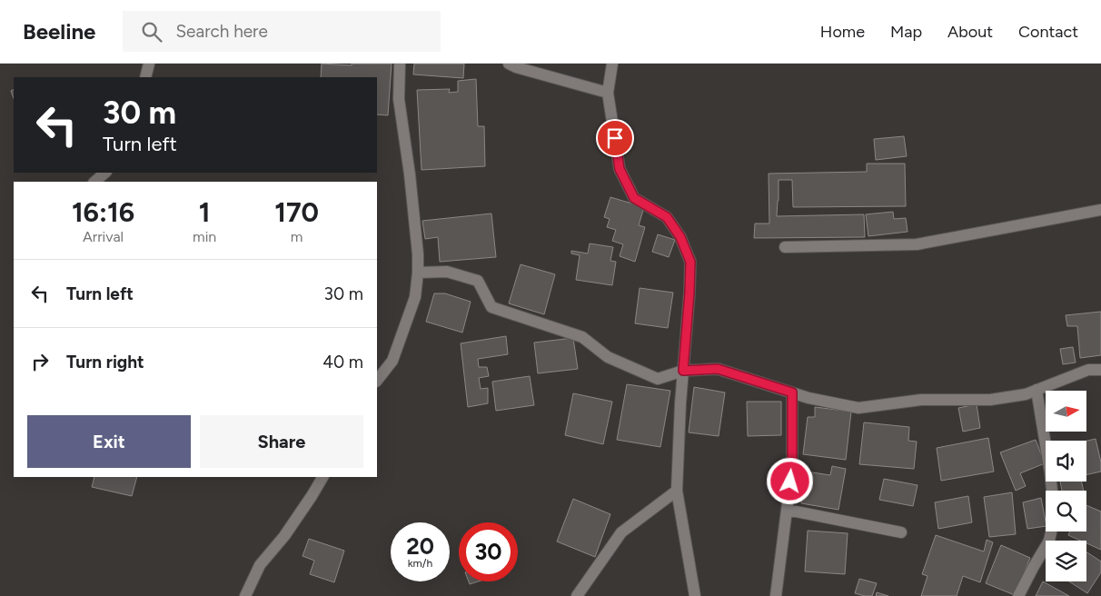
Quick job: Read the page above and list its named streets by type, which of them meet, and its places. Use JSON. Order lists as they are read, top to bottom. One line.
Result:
{"north":"right","page":{"header":"Beeline","search":"Search here","nav":["Home","Map","About","Contact"],"turn":["30 m","Turn left"],"eta":["16:16","Arrival","1","min","170","m"],"list":[{"name":"Turn left","value":"30 m"},{"name":"Turn right","value":"40 m"}],"buttons":["Exit","Share"],"speed":"20 km/h","limit":"30"}}
